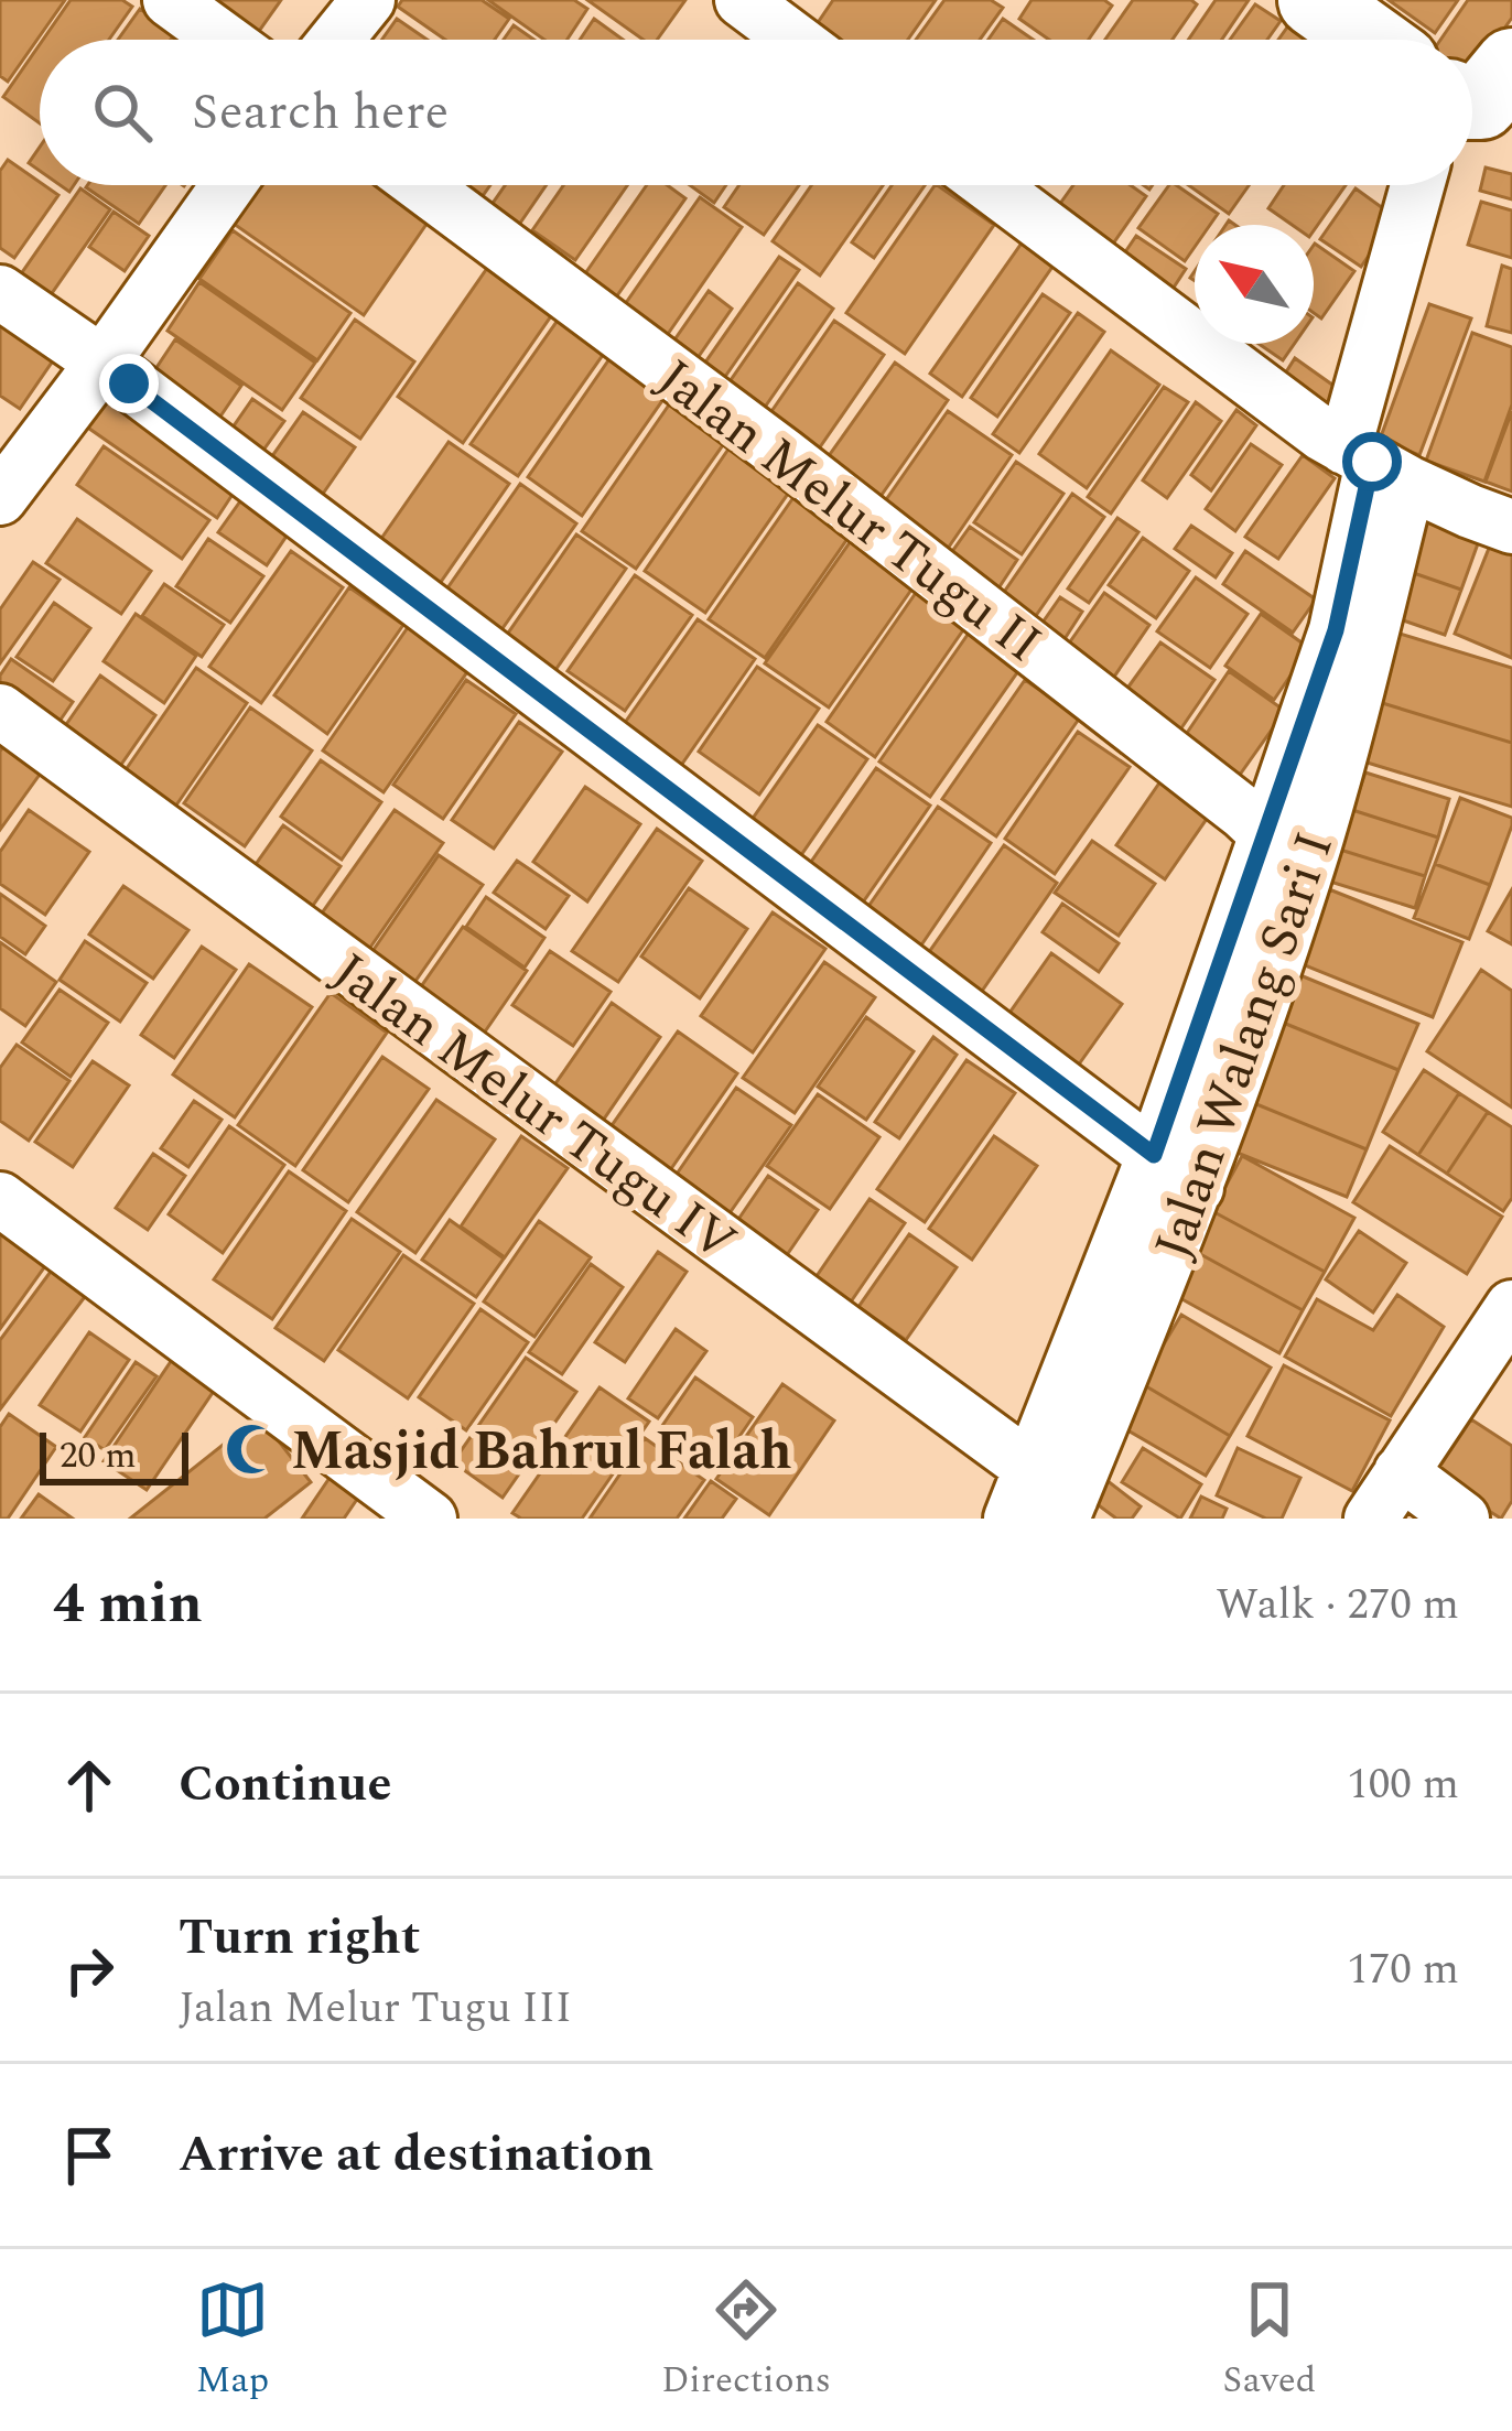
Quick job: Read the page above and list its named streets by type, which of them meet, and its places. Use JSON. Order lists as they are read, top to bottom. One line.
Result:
{"streets":{"street":["Jalan Melur Tugu II","Jalan Walang Sari I","Jalan Melur Tugu IV"]},"crossings":[["Jalan Melur Tugu II","Jalan Walang Sari I"],["Jalan Walang Sari I","Jalan Melur Tugu IV"]],"places":{"mosque":["Masjid Bahrul Falah"]},"scale_bar":"20 m","north":"top left","page":{"search":"Search here","scale":"20 m","heading":["4 min","Walk · 270 m"],"list":[["Continue","100 m"],["Turn right","Jalan Melur Tugu III","170 m"],"Arrive at destination"],"nav":["Map","Directions","Saved"]}}
